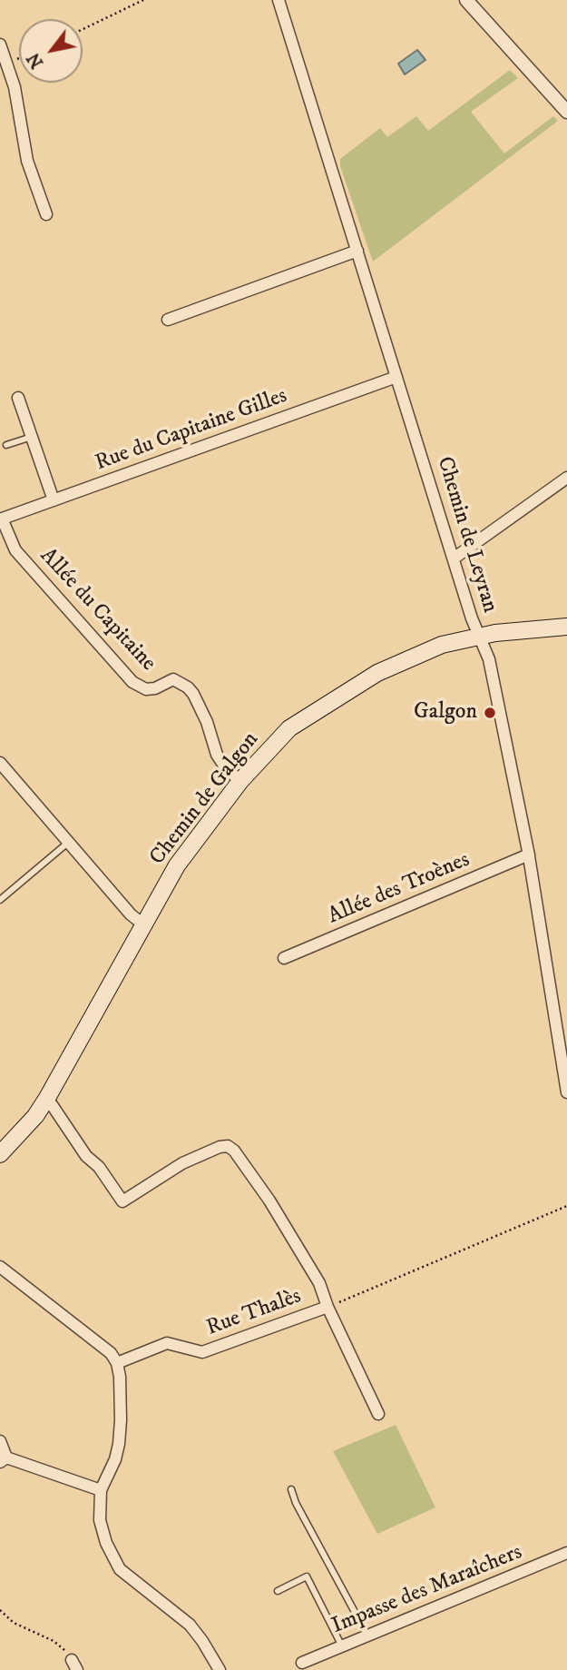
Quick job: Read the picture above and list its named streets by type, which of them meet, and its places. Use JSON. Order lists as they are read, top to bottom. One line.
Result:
{"streets":{"main road":["Chemin de Galgon"],"street":["Rue du Capitaine Gilles","Chemin de Leyran","Allée du Capitaine","Allée des Troènes","Rue Thalès","Impasse des Maraîchers"]},"crossings":[["Rue du Capitaine Gilles","Chemin de Leyran"],["Rue du Capitaine Gilles","Allée du Capitaine"],["Chemin de Leyran","Chemin de Galgon"],["Chemin de Leyran","Allée des Troènes"],["Allée du Capitaine","Chemin de Galgon"]],"places":["Galgon"],"north":"bottom left"}
